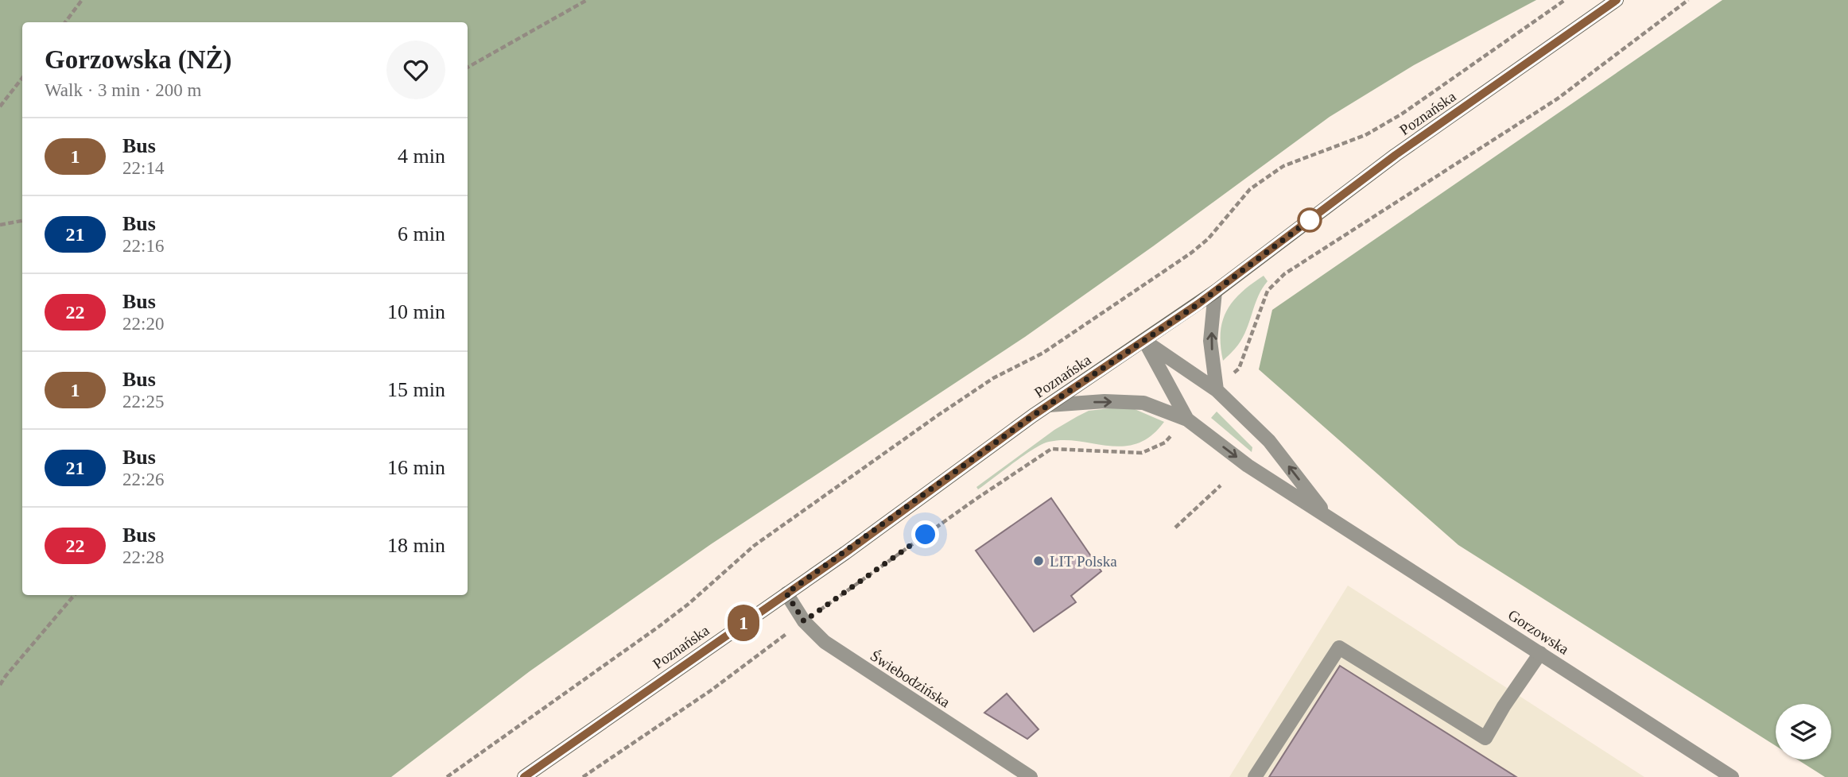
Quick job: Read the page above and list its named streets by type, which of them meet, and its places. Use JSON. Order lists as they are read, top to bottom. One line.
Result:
{"streets":{"street":["Poznańska","Gorzowska","Świebodzińska"]},"crossings":[["Poznańska","Gorzowska"],["Poznańska","Świebodzińska"]],"places":["LIT Polska"],"lines":["bus line 1"],"page":{"on_map":"1","heading":["Gorzowska (NŻ)","Walk · 3 min · 200 m"],"list":[{"mark":"1","name":"Bus","note":"22:14","value":"4 min"},{"mark":"21","name":"Bus","note":"22:16","value":"6 min"},{"mark":"22","name":"Bus","note":"22:20","value":"10 min"},{"mark":"1","name":"Bus","note":"22:25","value":"15 min"},{"mark":"21","name":"Bus","note":"22:26","value":"16 min"},{"mark":"22","name":"Bus","note":"22:28","value":"18 min"}]}}
